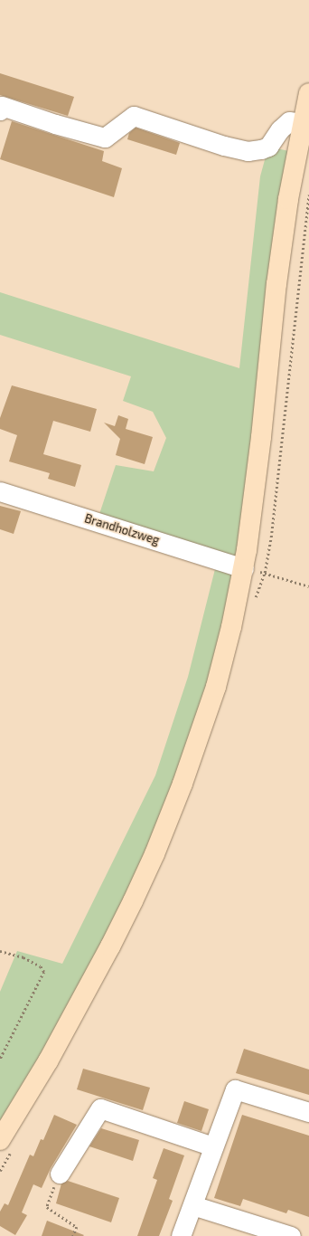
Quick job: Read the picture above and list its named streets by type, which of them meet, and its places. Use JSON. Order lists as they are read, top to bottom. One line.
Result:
{"streets":{"street":["Brandholzweg"]}}
